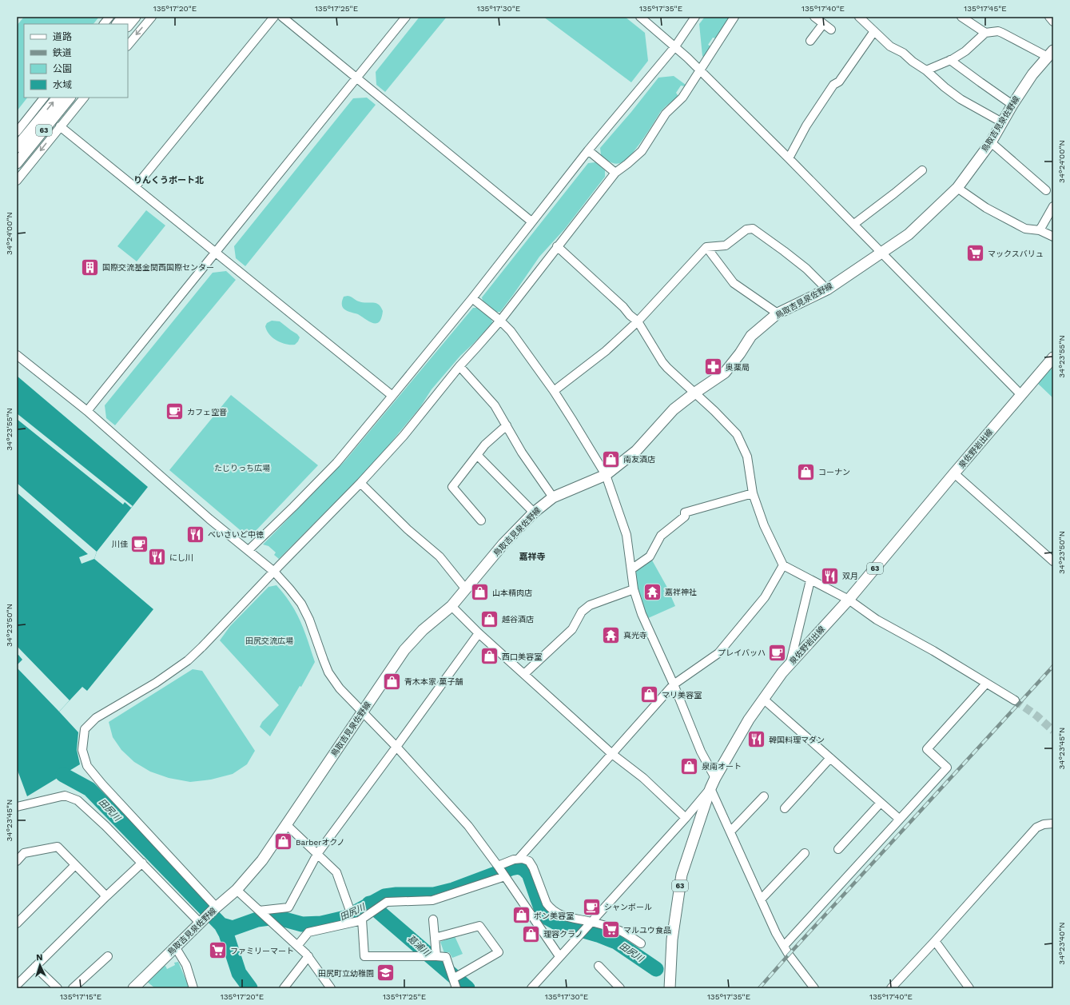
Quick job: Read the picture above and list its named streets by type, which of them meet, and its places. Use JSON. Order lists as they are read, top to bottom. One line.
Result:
{"streets":{"main road":["鳥取吉見泉佐野線","63","泉佐野岩出線"]},"districts":["りんくうポート北","嘉祥寺"],"water":["田尻川","葛浦川"],"parks":["たじりっち広場","田尻交流広場"],"places":{"supermarket":["マックスバリュ","マルユウ食品","ファミリーマート"],"building":["国際交流基金関西国際センター"],"pharmacy":["奥薬局"],"cafe":["カフェ空音","川佳","プレイバッハ","シャンボール"],"shop":["南友酒店","コーナン","山本精肉店","越谷酒店","西口美容室","青木本家 菓子舗","マリ美容室","泉南オート","Barberオクノ","ボン美容室","理容クラノ"],"restaurant":["べいさいど中徳","にし川","双月","韓国料理マダン"],"temple":["嘉祥神社","真光寺"],"school or university":["田尻町立幼稚園"]},"legend":["道路","鉄道","公園","水域"],"north":"top","coordinates":["135°17'20\"E","135°17'25\"E","135°17'30\"E","135°17'35\"E","135°17'40\"E","135°17'45\"E","34°24'00\"N","34°23'55\"N","34°23'50\"N","34°23'45\"N","34°23'40\"N","135°17'15\"E"]}
